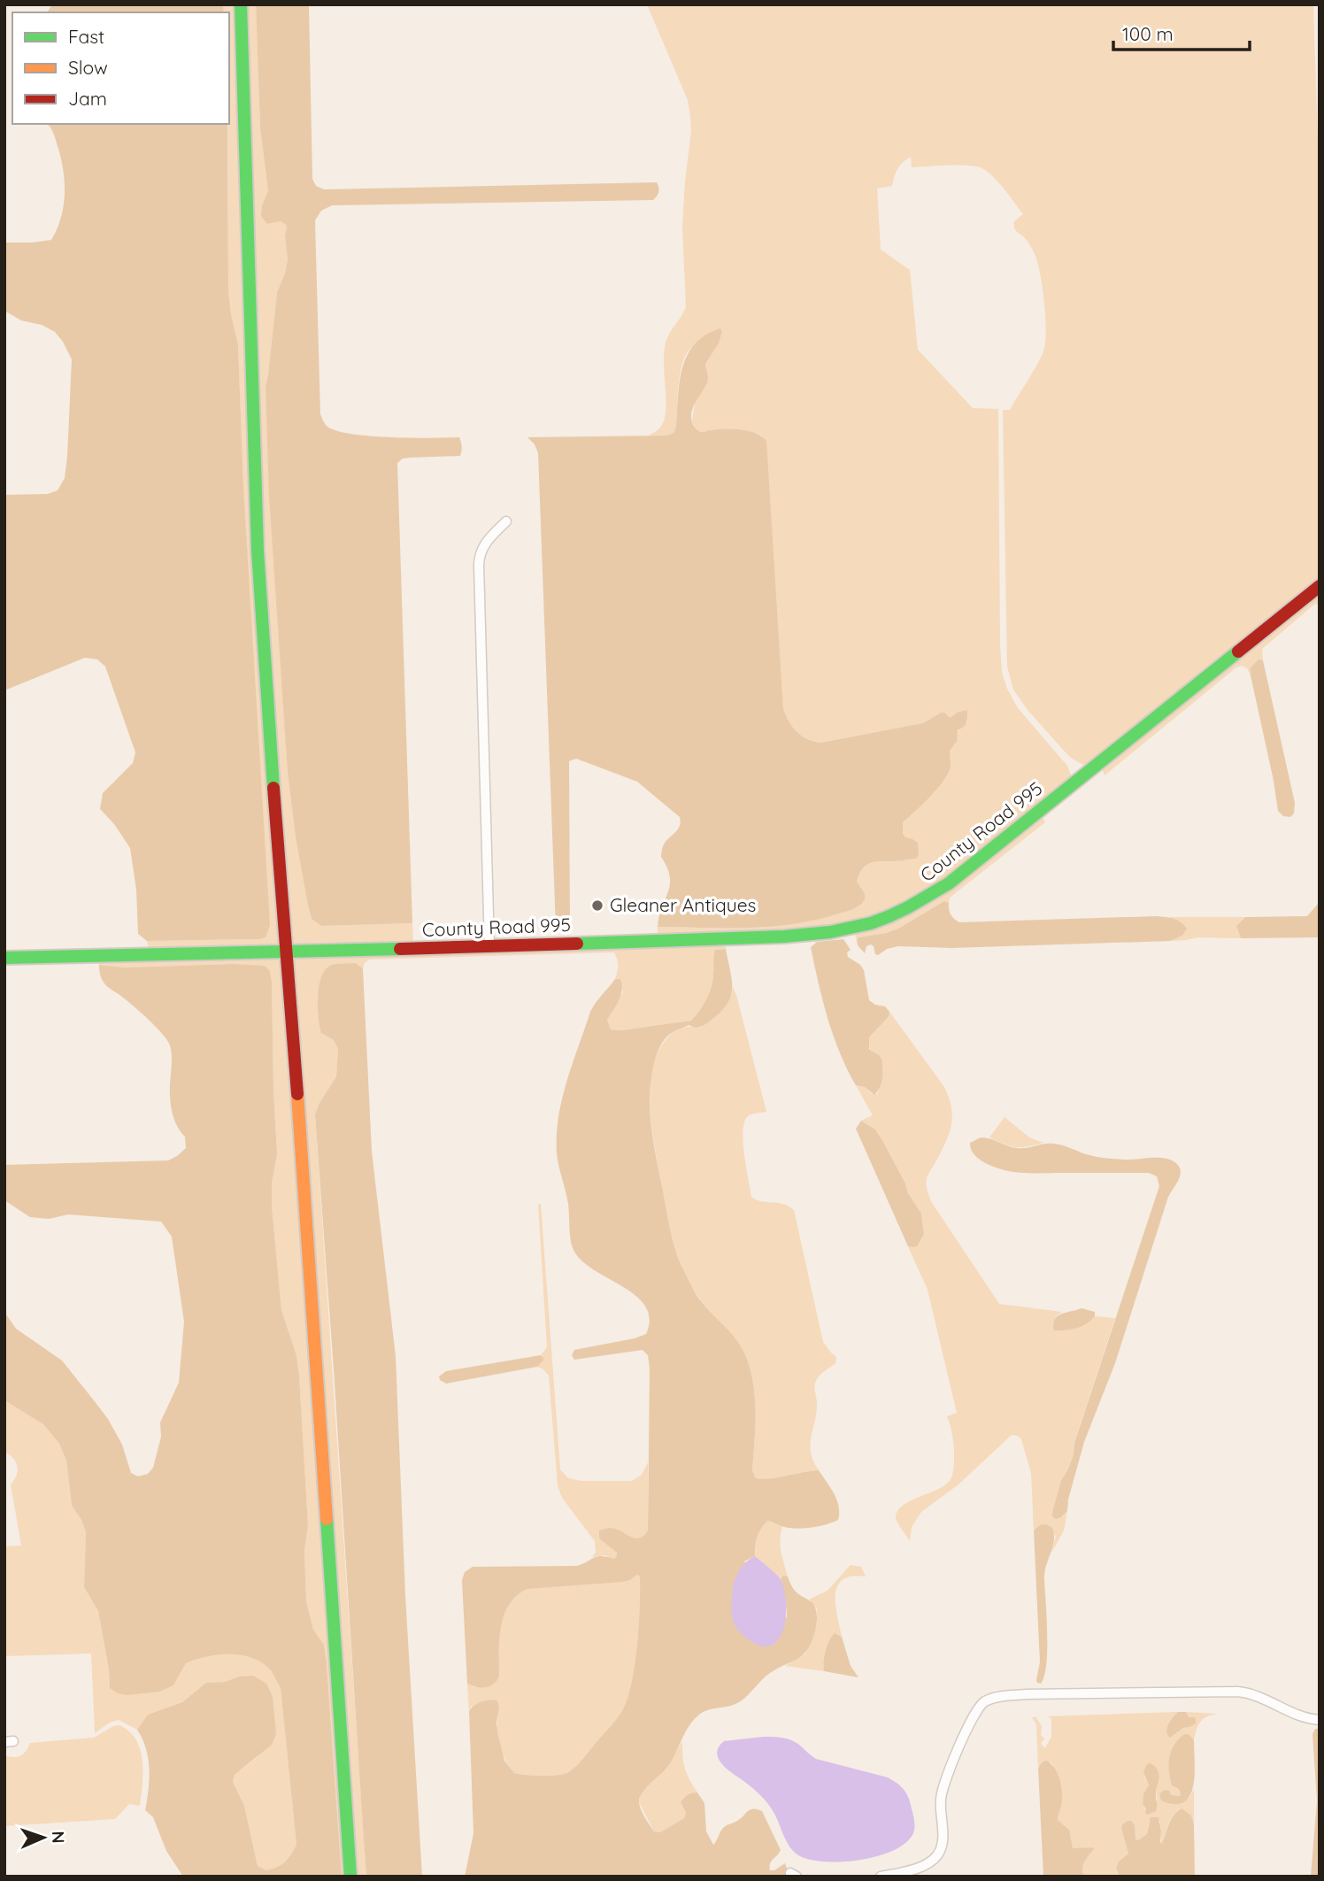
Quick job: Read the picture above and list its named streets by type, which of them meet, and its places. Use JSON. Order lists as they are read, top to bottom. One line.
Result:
{"streets":{"main road":["County Road 995"]},"places":["Gleaner Antiques"],"legend":["Fast","Slow","Jam"],"scale_bar":"100 m","north":"right"}
